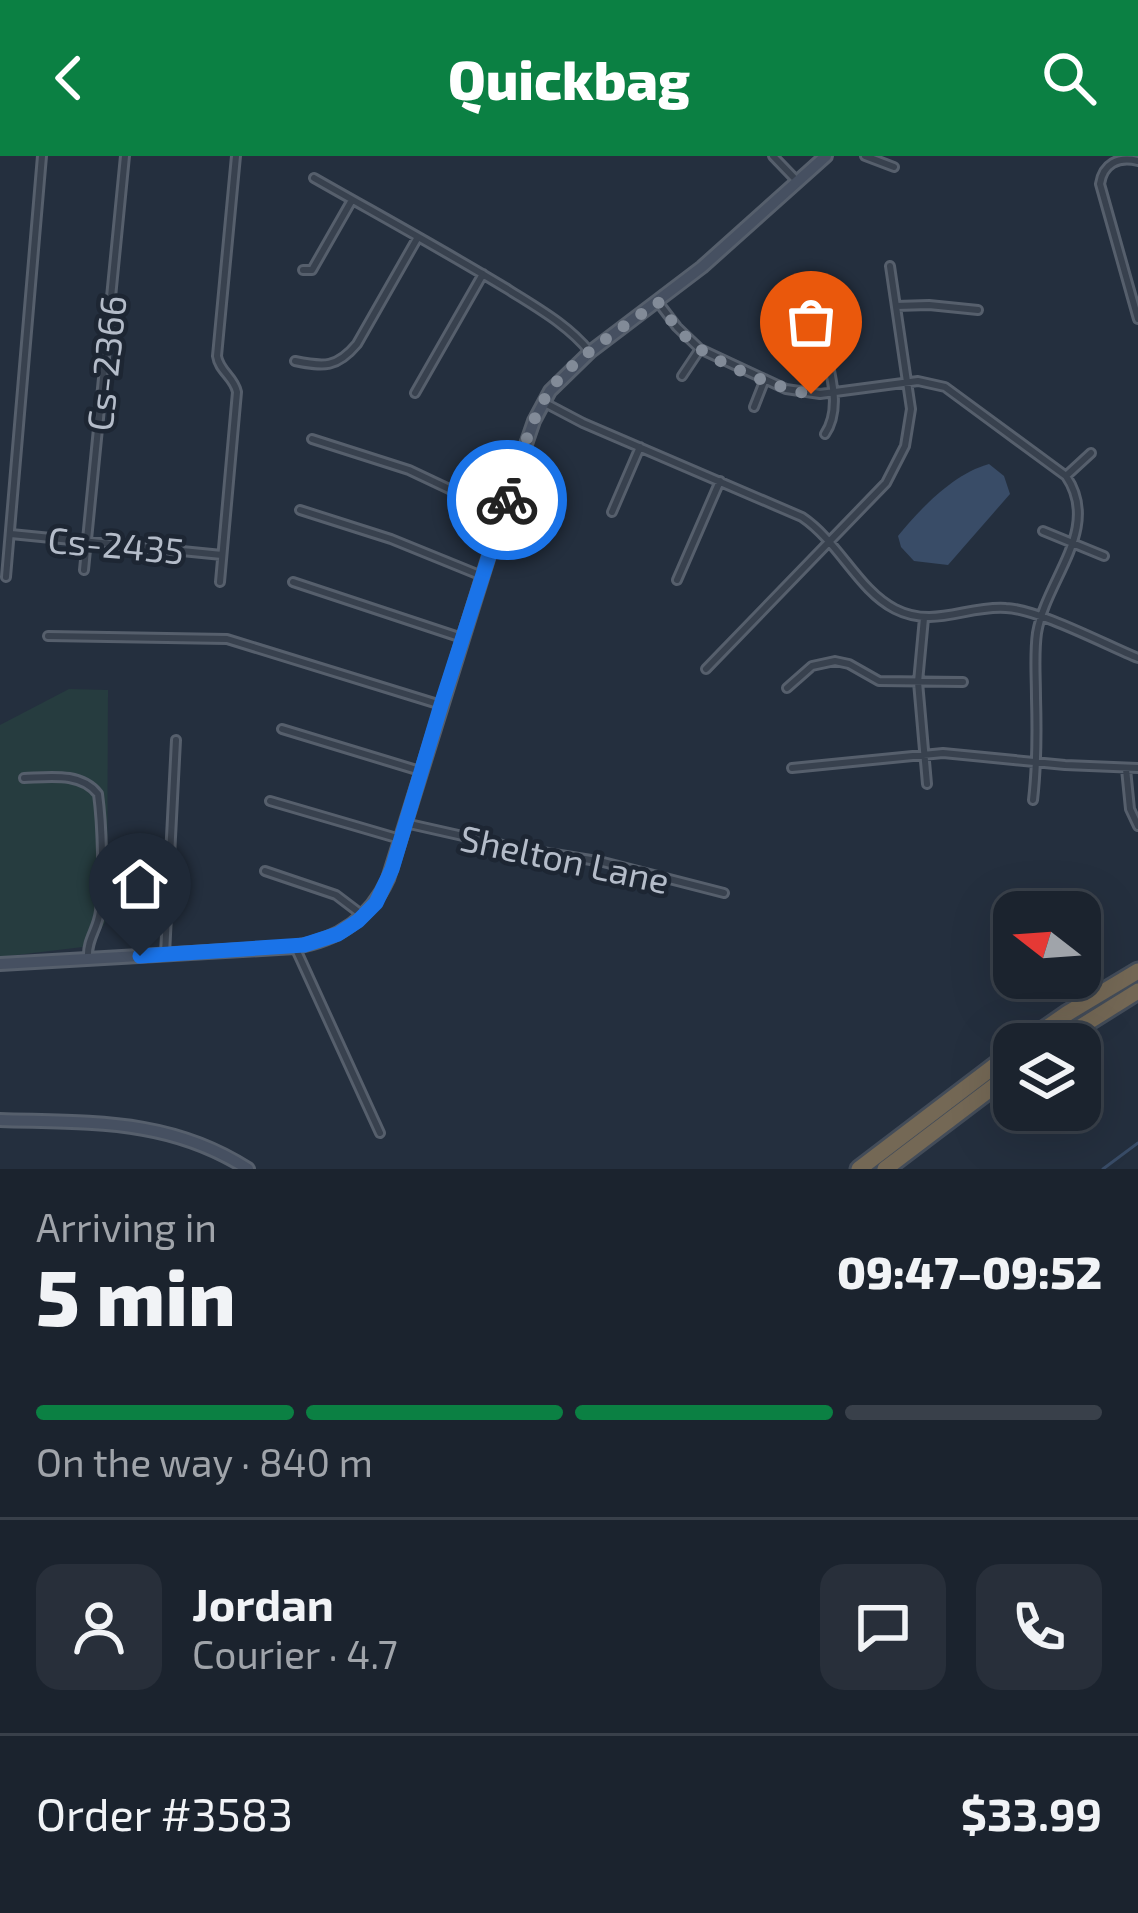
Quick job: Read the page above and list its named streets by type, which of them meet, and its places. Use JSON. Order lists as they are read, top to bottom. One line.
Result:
{"streets":{"street":["Cs-2366","Cs-2435","Shelton Lane"]},"crossings":[["Cs-2366","Cs-2435"]],"north":"left","page":{"header":"Quickbag","heading":["5 min","Arriving in","09:47–09:52"],"panel":["Jordan","Courier · 4.7","Order #3583","$33.99"],"bar":"On the way · 840 m"}}
